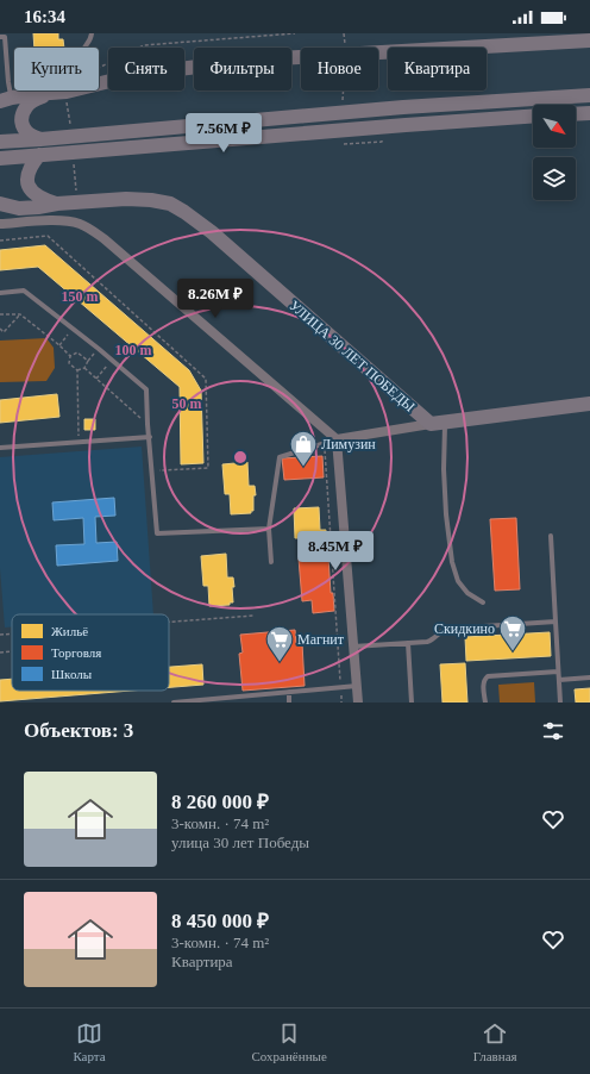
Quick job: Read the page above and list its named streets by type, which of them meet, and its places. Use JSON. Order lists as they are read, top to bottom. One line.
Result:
{"streets":{"main road":["УЛИЦА 30 ЛЕТ ПОБЕДЫ"]},"places":{"shop":["Лимузин"],"supermarket":["Скидкино","Магнит"]},"legend":["Жильё","Торговля","Школы"],"north":"bottom right","page":{"status":"16:34","chip":["Купить","Снять","Фильтры","Новое","Квартира"],"price":["7.56M ₽","8.26M ₽","8.45M ₽"],"heading":"Объектов: 3","list":[{"name":"8 260 000 ₽","note":"3-комн. · 74 m² · улица 30 лет Победы"},{"name":"8 450 000 ₽","note":"3-комн. · 74 m² · Квартира"}],"tabs":["Карта","Сохранённые","Главная"]},"rings":["150 m","100 m","50 m"]}
